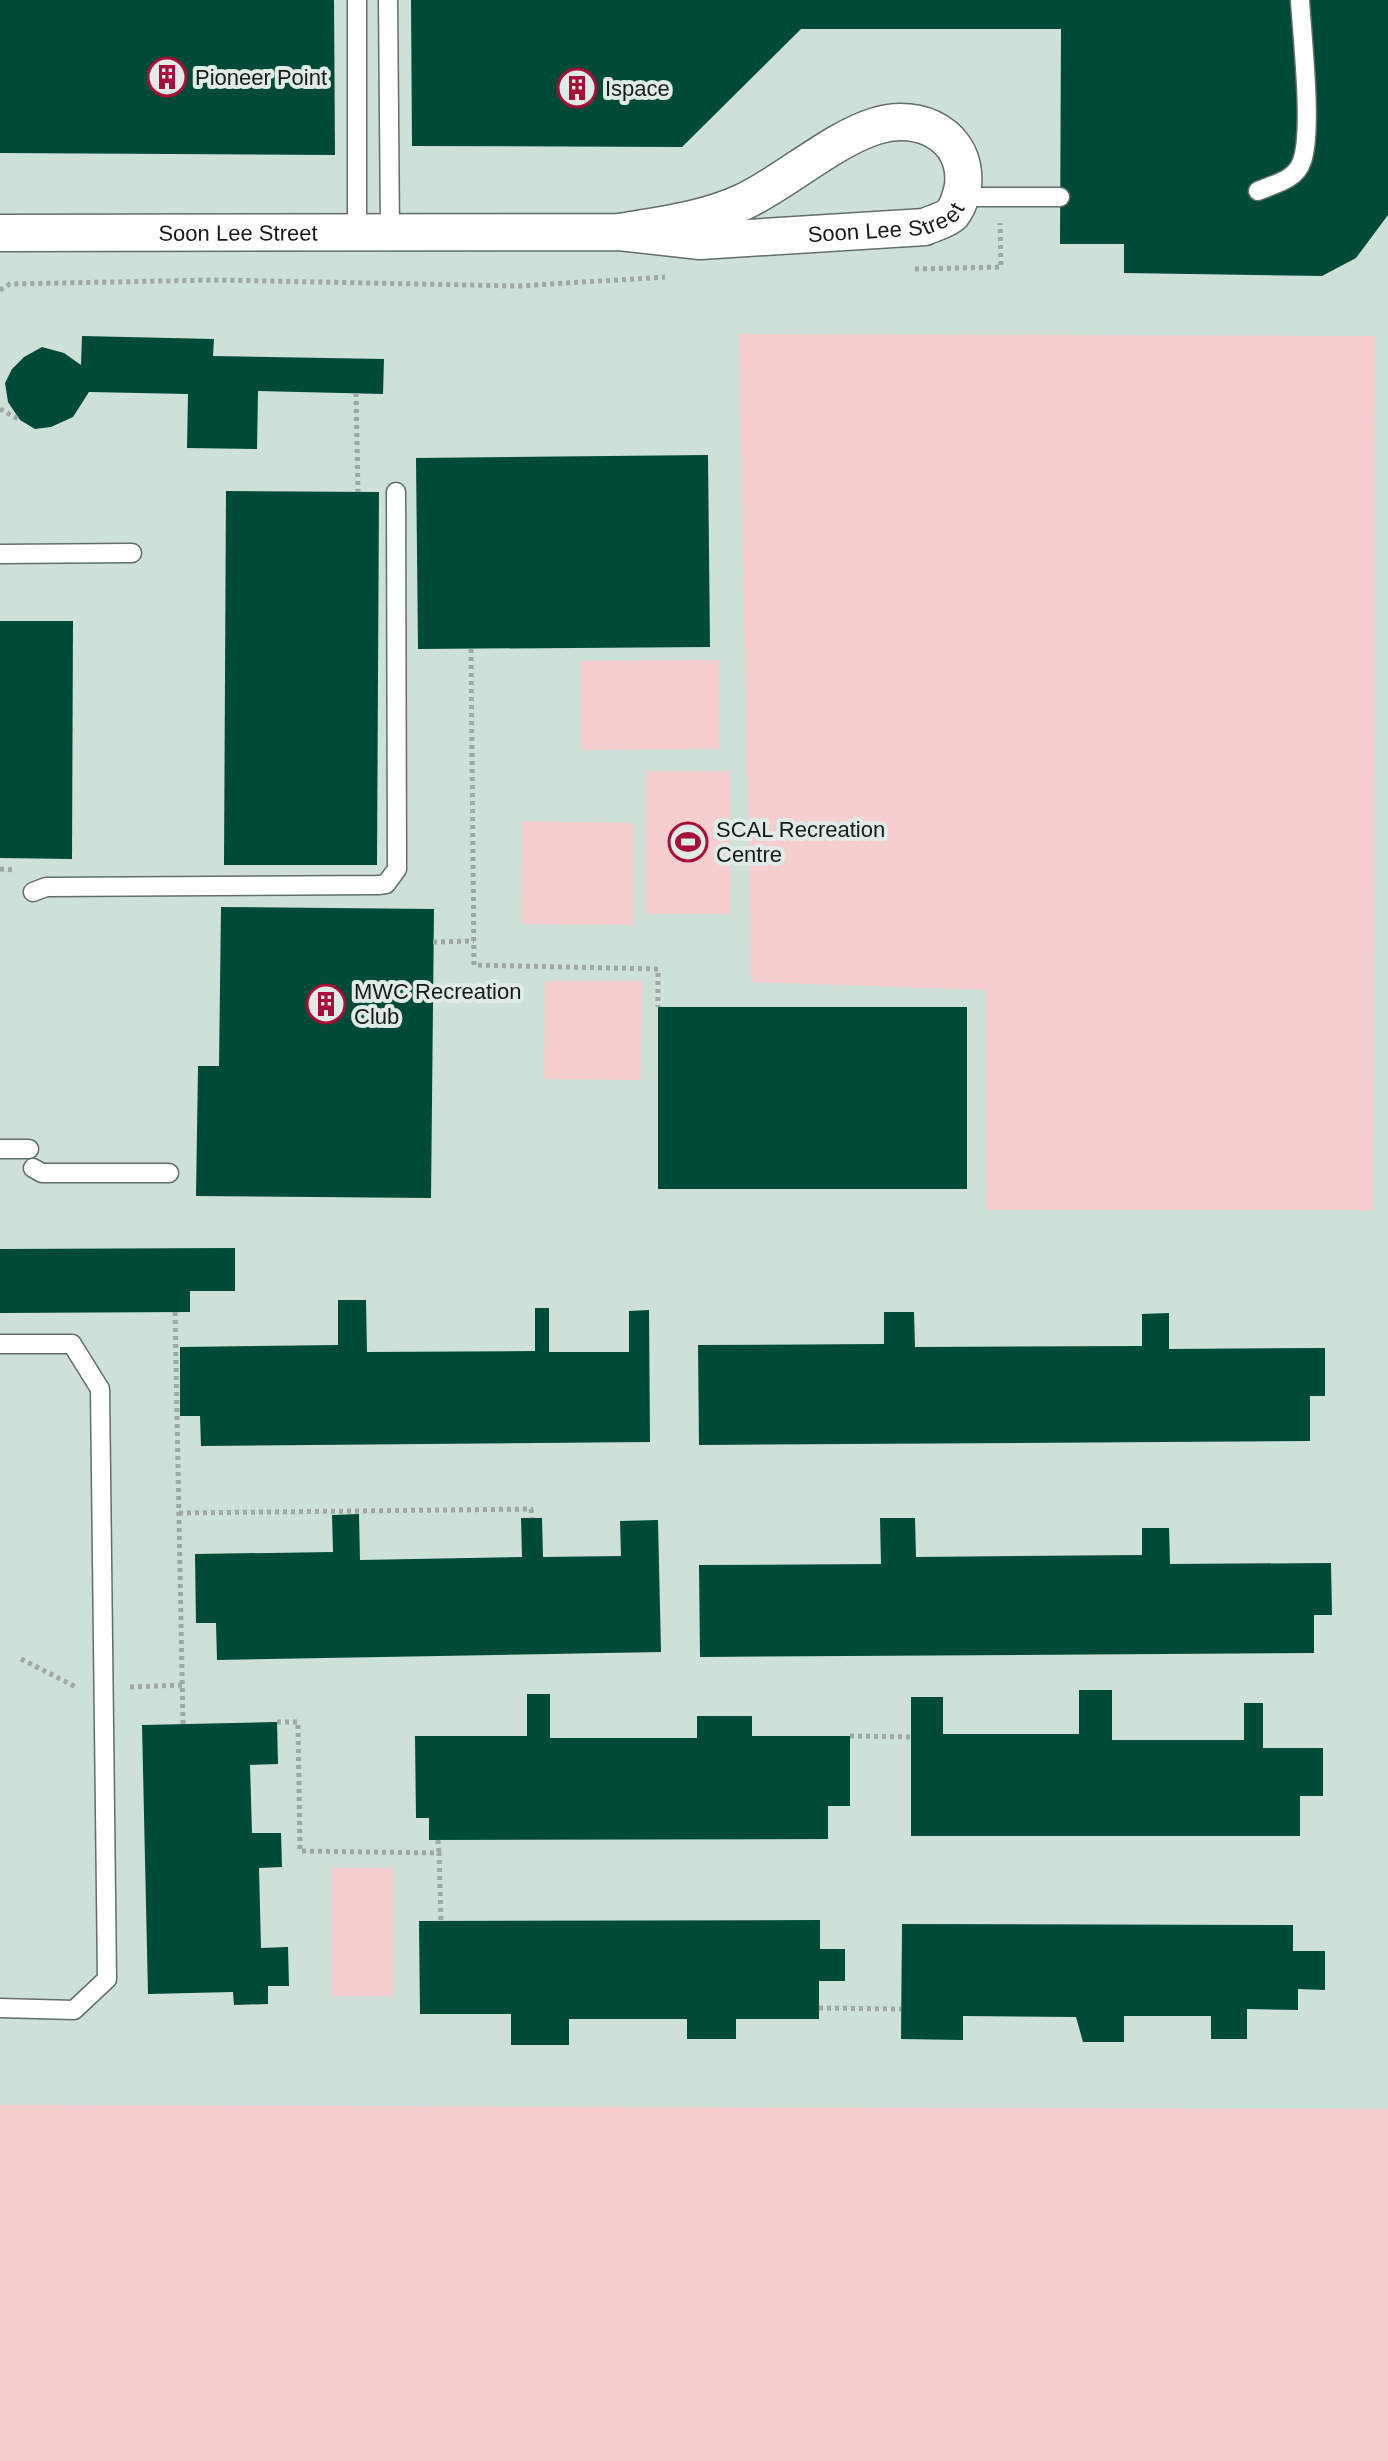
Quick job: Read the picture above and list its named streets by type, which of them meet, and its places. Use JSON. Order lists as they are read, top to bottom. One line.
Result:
{"streets":{"street":["Soon Lee Street"]},"places":{"building":["Pioneer Point","Ispace","MWC Recreation Club"],"sports":["SCAL Recreation Centre"]}}
